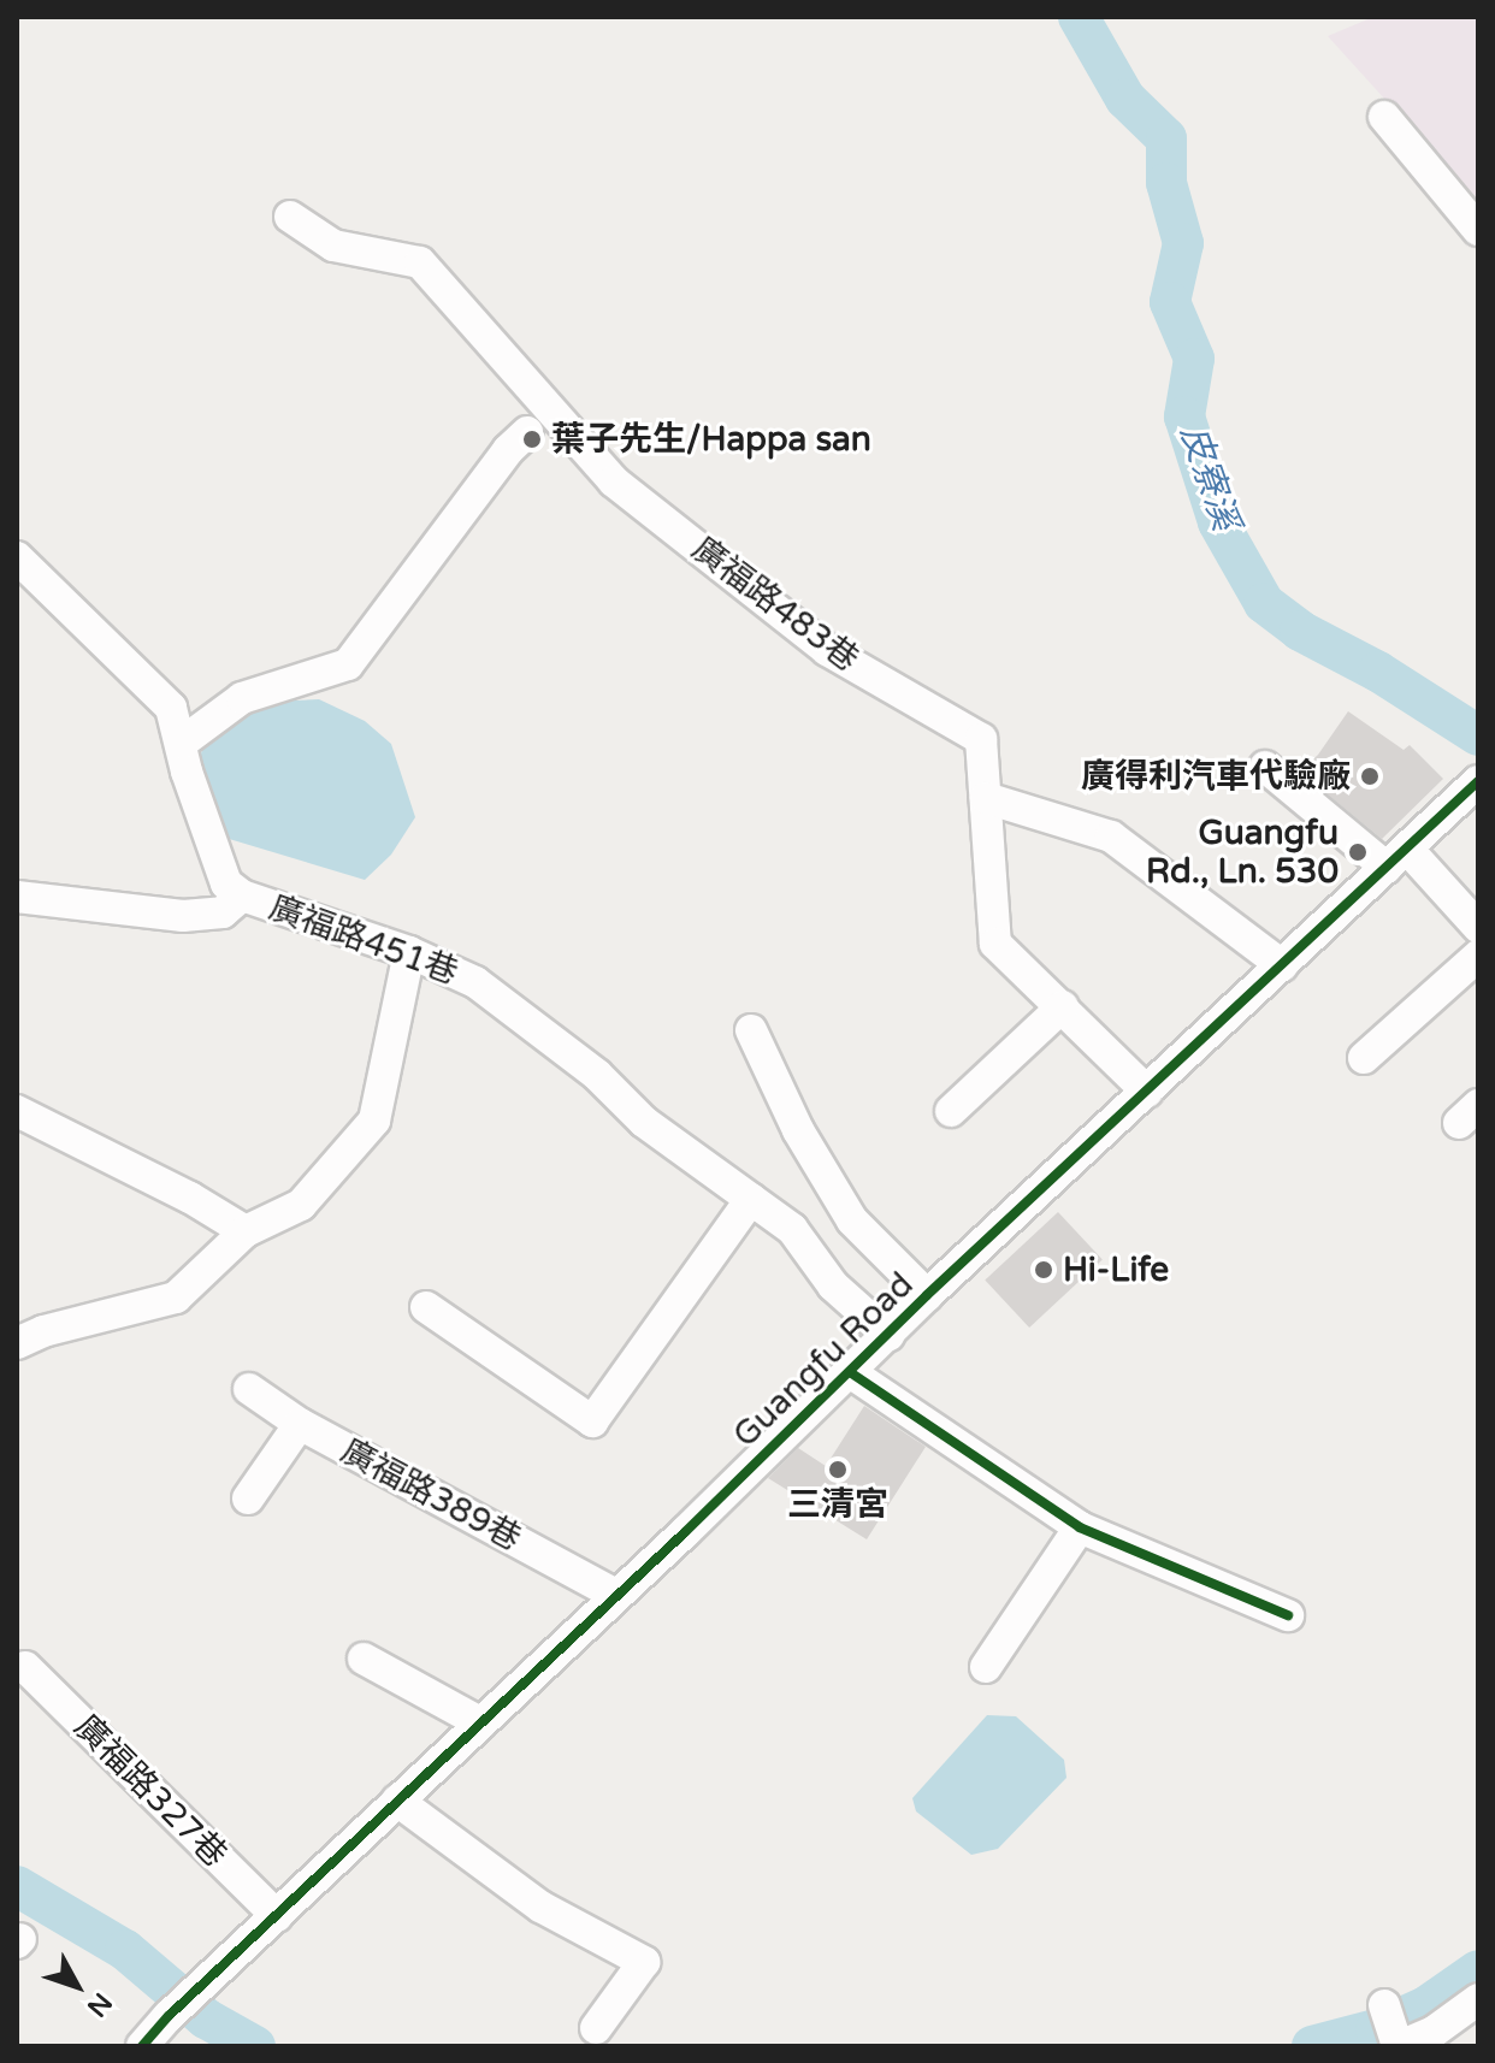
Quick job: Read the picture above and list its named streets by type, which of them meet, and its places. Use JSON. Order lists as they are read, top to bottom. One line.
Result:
{"streets":{"street":["廣福路483巷","廣福路451巷","Guangfu Road","廣福路389巷","廣福路327巷"]},"crossings":[["廣福路483巷","Guangfu Road"],["廣福路451巷","Guangfu Road"],["Guangfu Road","廣福路389巷"],["Guangfu Road","廣福路327巷"]],"water":["皮寮溪"],"places":["葉子先生/Happa san","廣得利汽車代驗廠","Guangfu Rd., Ln. 530","Hi-Life","三清宮"],"north":"bottom right"}
